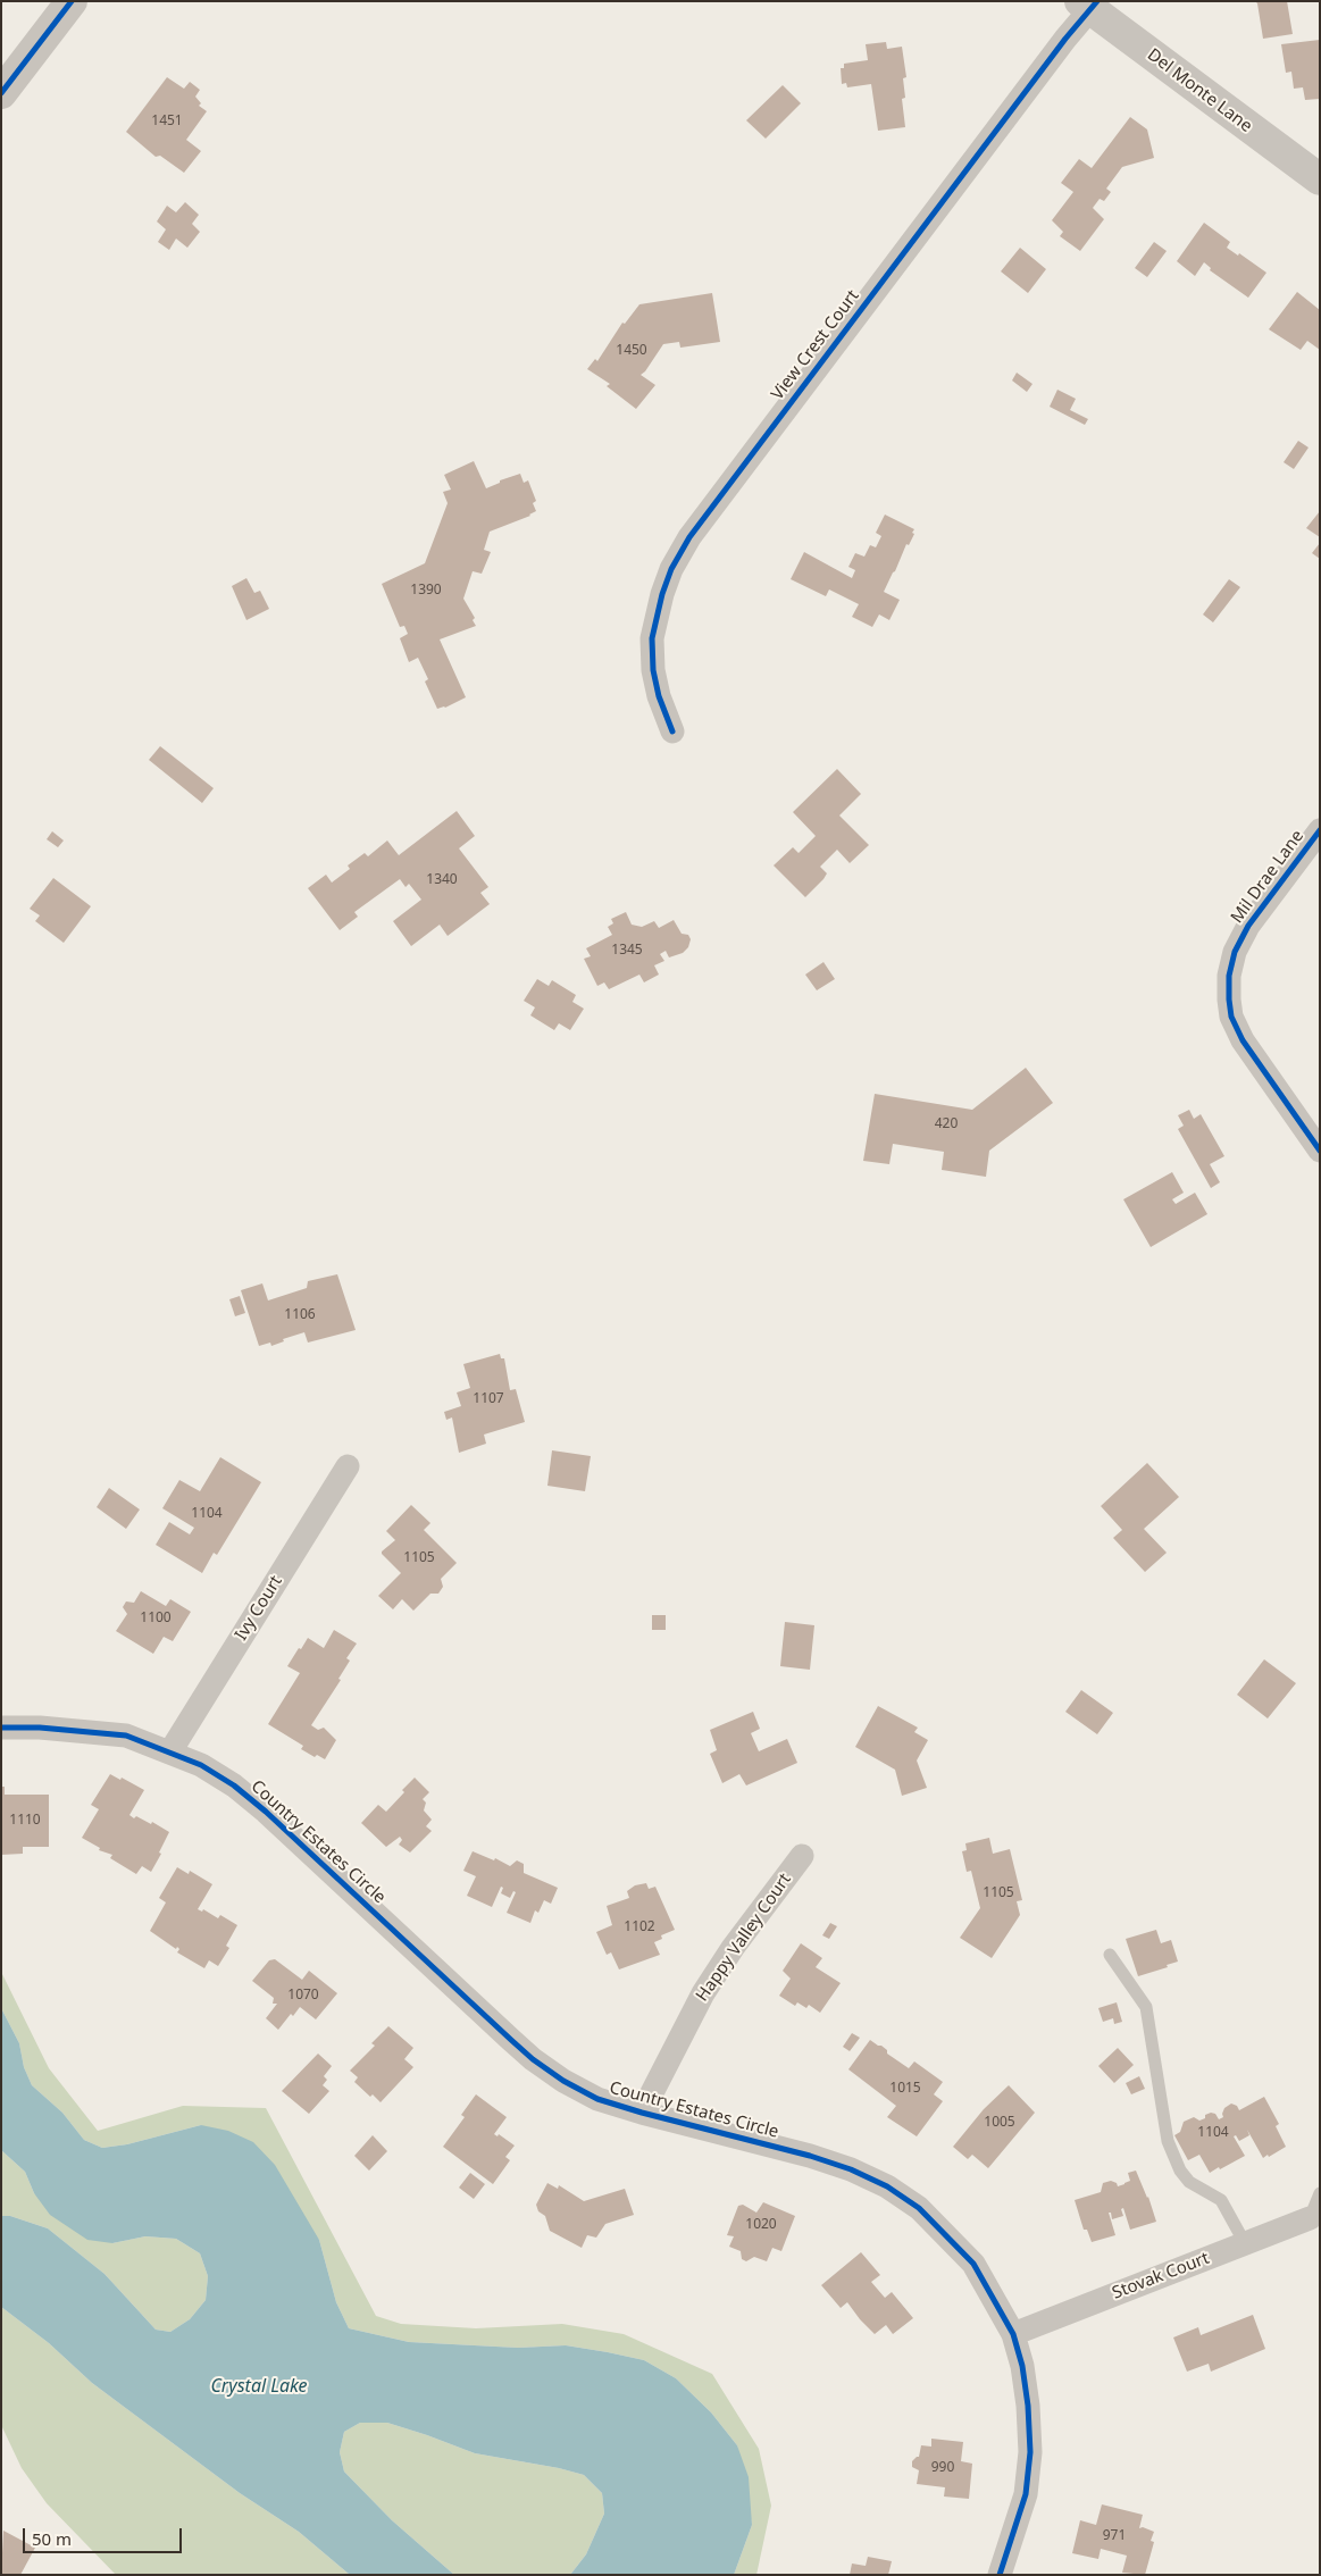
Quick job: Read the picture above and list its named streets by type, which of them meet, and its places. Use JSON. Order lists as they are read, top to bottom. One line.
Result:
{"streets":{"street":["Del Monte Lane","View Crest Court","Mil Drae Lane","Ivy Court","Country Estates Circle","Happy Valley Court","Stovak Court"]},"crossings":[["Del Monte Lane","View Crest Court"],["Ivy Court","Country Estates Circle"],["Country Estates Circle","Happy Valley Court"],["Country Estates Circle","Stovak Court"]],"water":["Crystal Lake"],"house_numbers":["1451","1450","1390","1340","1345","420","1106","1107","1104","1105","1100","1110","1105","1102","1070","1015","1005","1104","1020","990","971"],"scale_bar":"50 m"}
